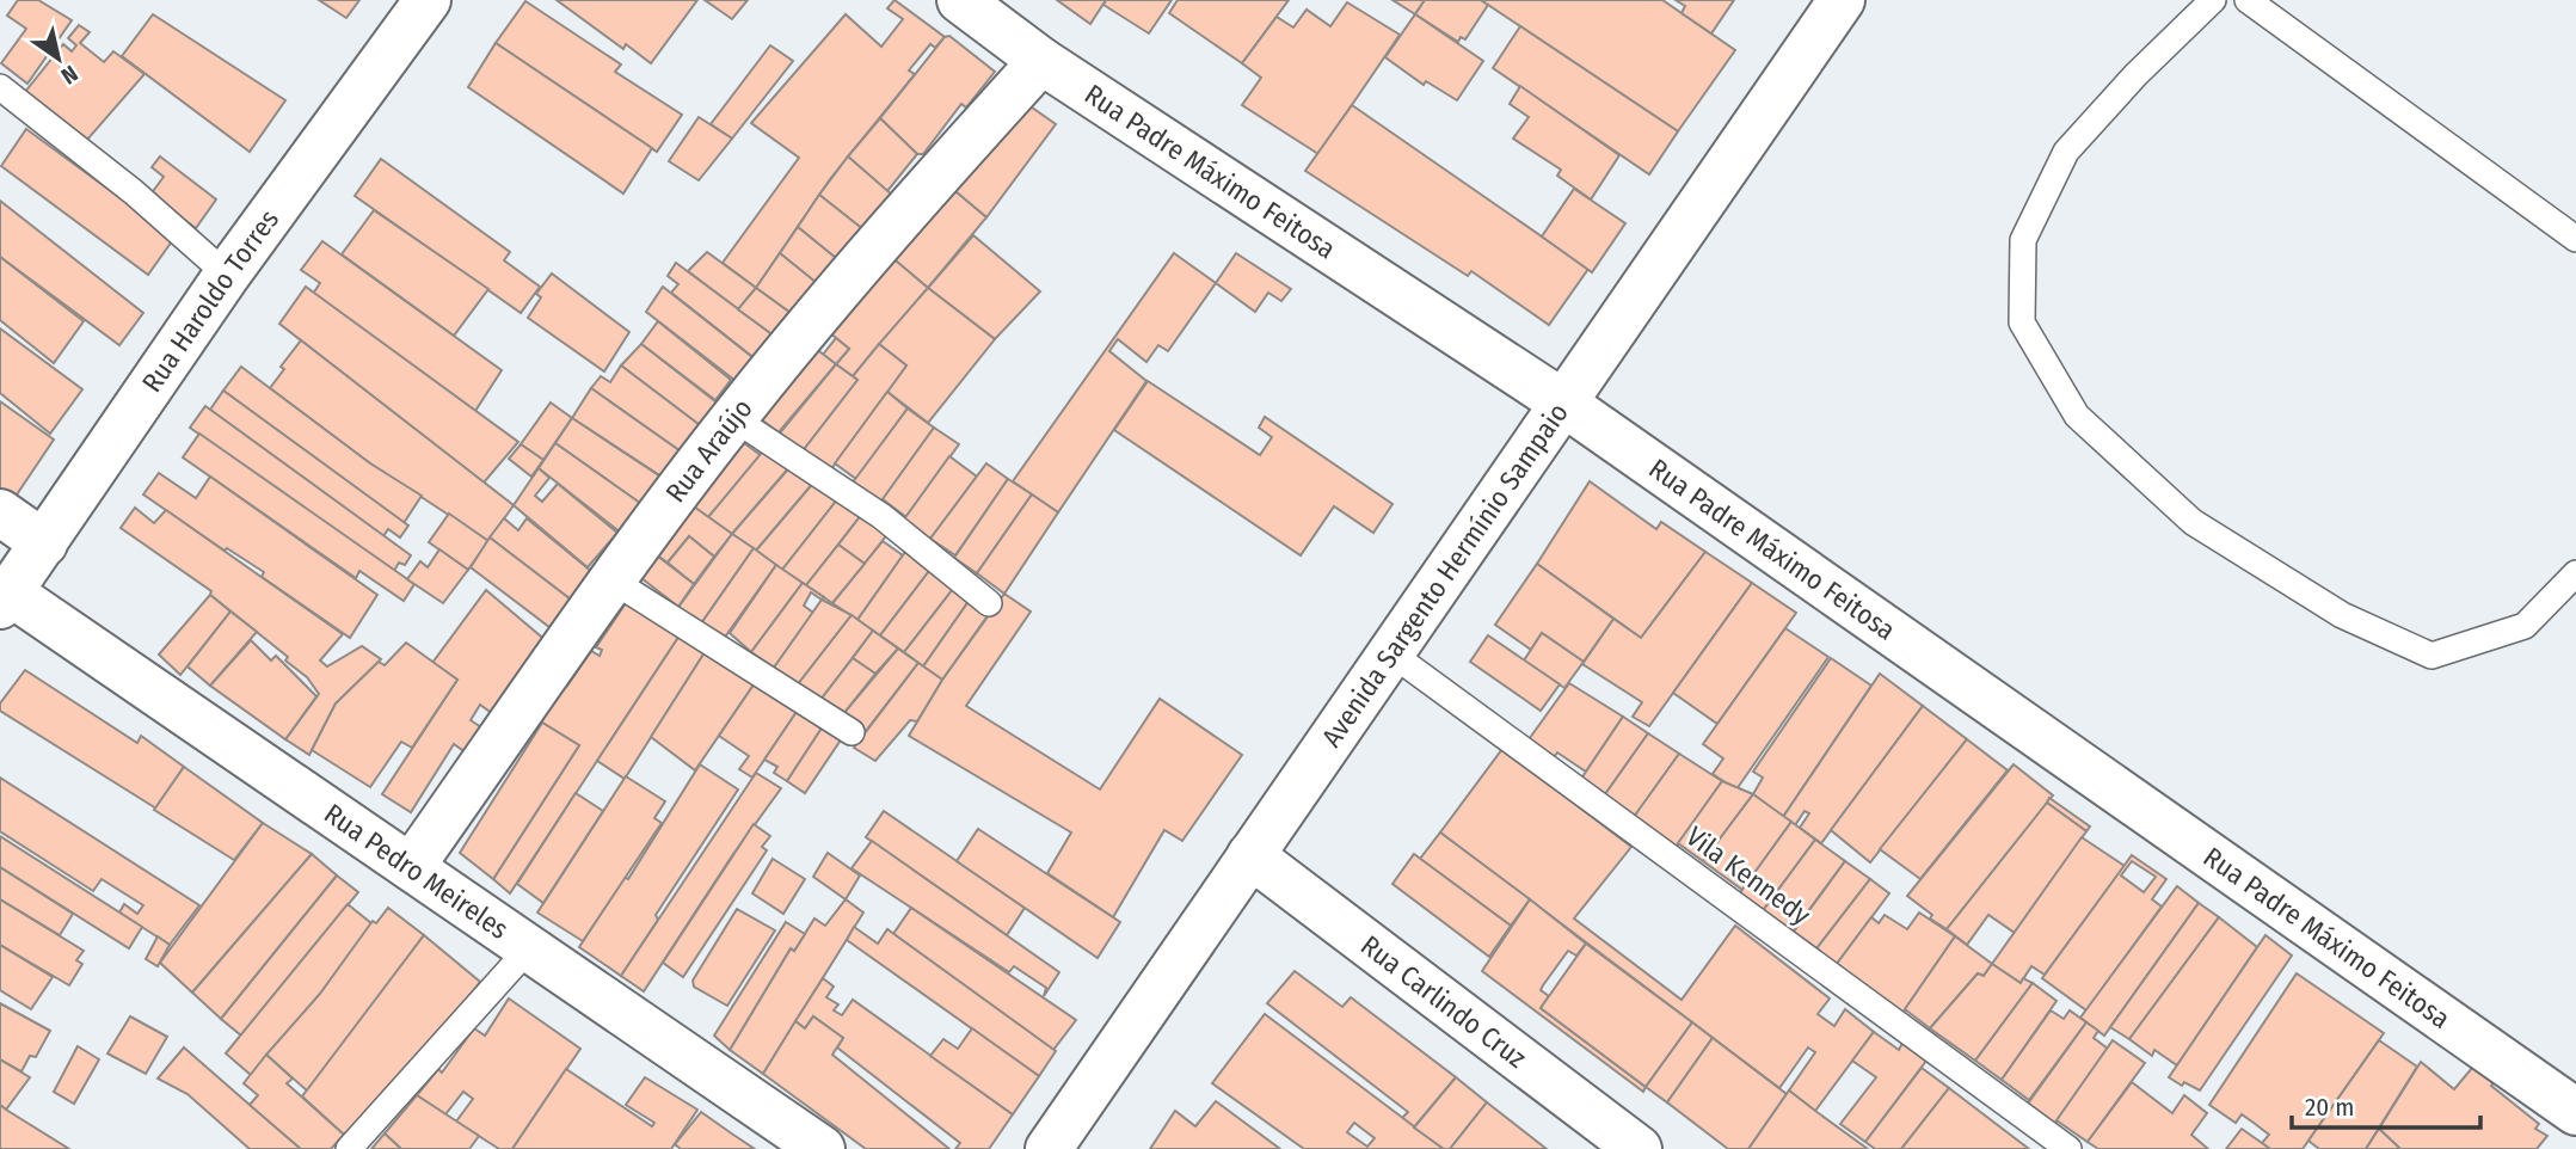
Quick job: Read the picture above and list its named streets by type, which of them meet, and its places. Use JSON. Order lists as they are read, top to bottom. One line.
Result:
{"streets":{"street":["Rua Padre Máximo Feitosa","Rua Haroldo Torres","Rua Araújo","Avenida Sargento Hermínio Sampaio","Rua Pedro Meireles","Rua Carlindo Cruz"],"lane":["Vila Kennedy"]},"crossings":[["Rua Padre Máximo Feitosa","Rua Araújo"],["Rua Padre Máximo Feitosa","Avenida Sargento Hermínio Sampaio"],["Rua Haroldo Torres","Rua Pedro Meireles"],["Rua Araújo","Rua Pedro Meireles"],["Avenida Sargento Hermínio Sampaio","Vila Kennedy"],["Avenida Sargento Hermínio Sampaio","Rua Carlindo Cruz"]],"scale_bar":"20 m","north":"bottom right"}
